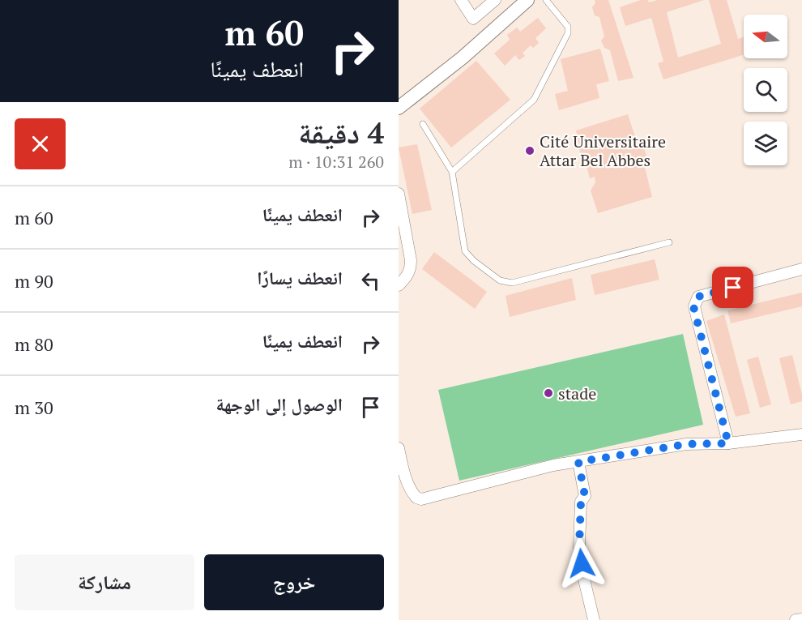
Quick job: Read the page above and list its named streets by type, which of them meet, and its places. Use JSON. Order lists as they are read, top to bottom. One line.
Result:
{"places":["Cité Universitaire Attar Bel Abbes","stade"],"north":"left","page":{"turn":["60 m","انعطف يمينًا"],"heading":["4 دقيقة","260 m · 10:31"],"list":[{"name":"انعطف يمينًا","value":"60 m"},{"name":"انعطف يسارًا","value":"90 m"},{"name":"انعطف يمينًا","value":"80 m"},{"name":"الوصول إلى الوجهة","value":"30 m"}],"buttons":["خروج","مشاركة"]}}
